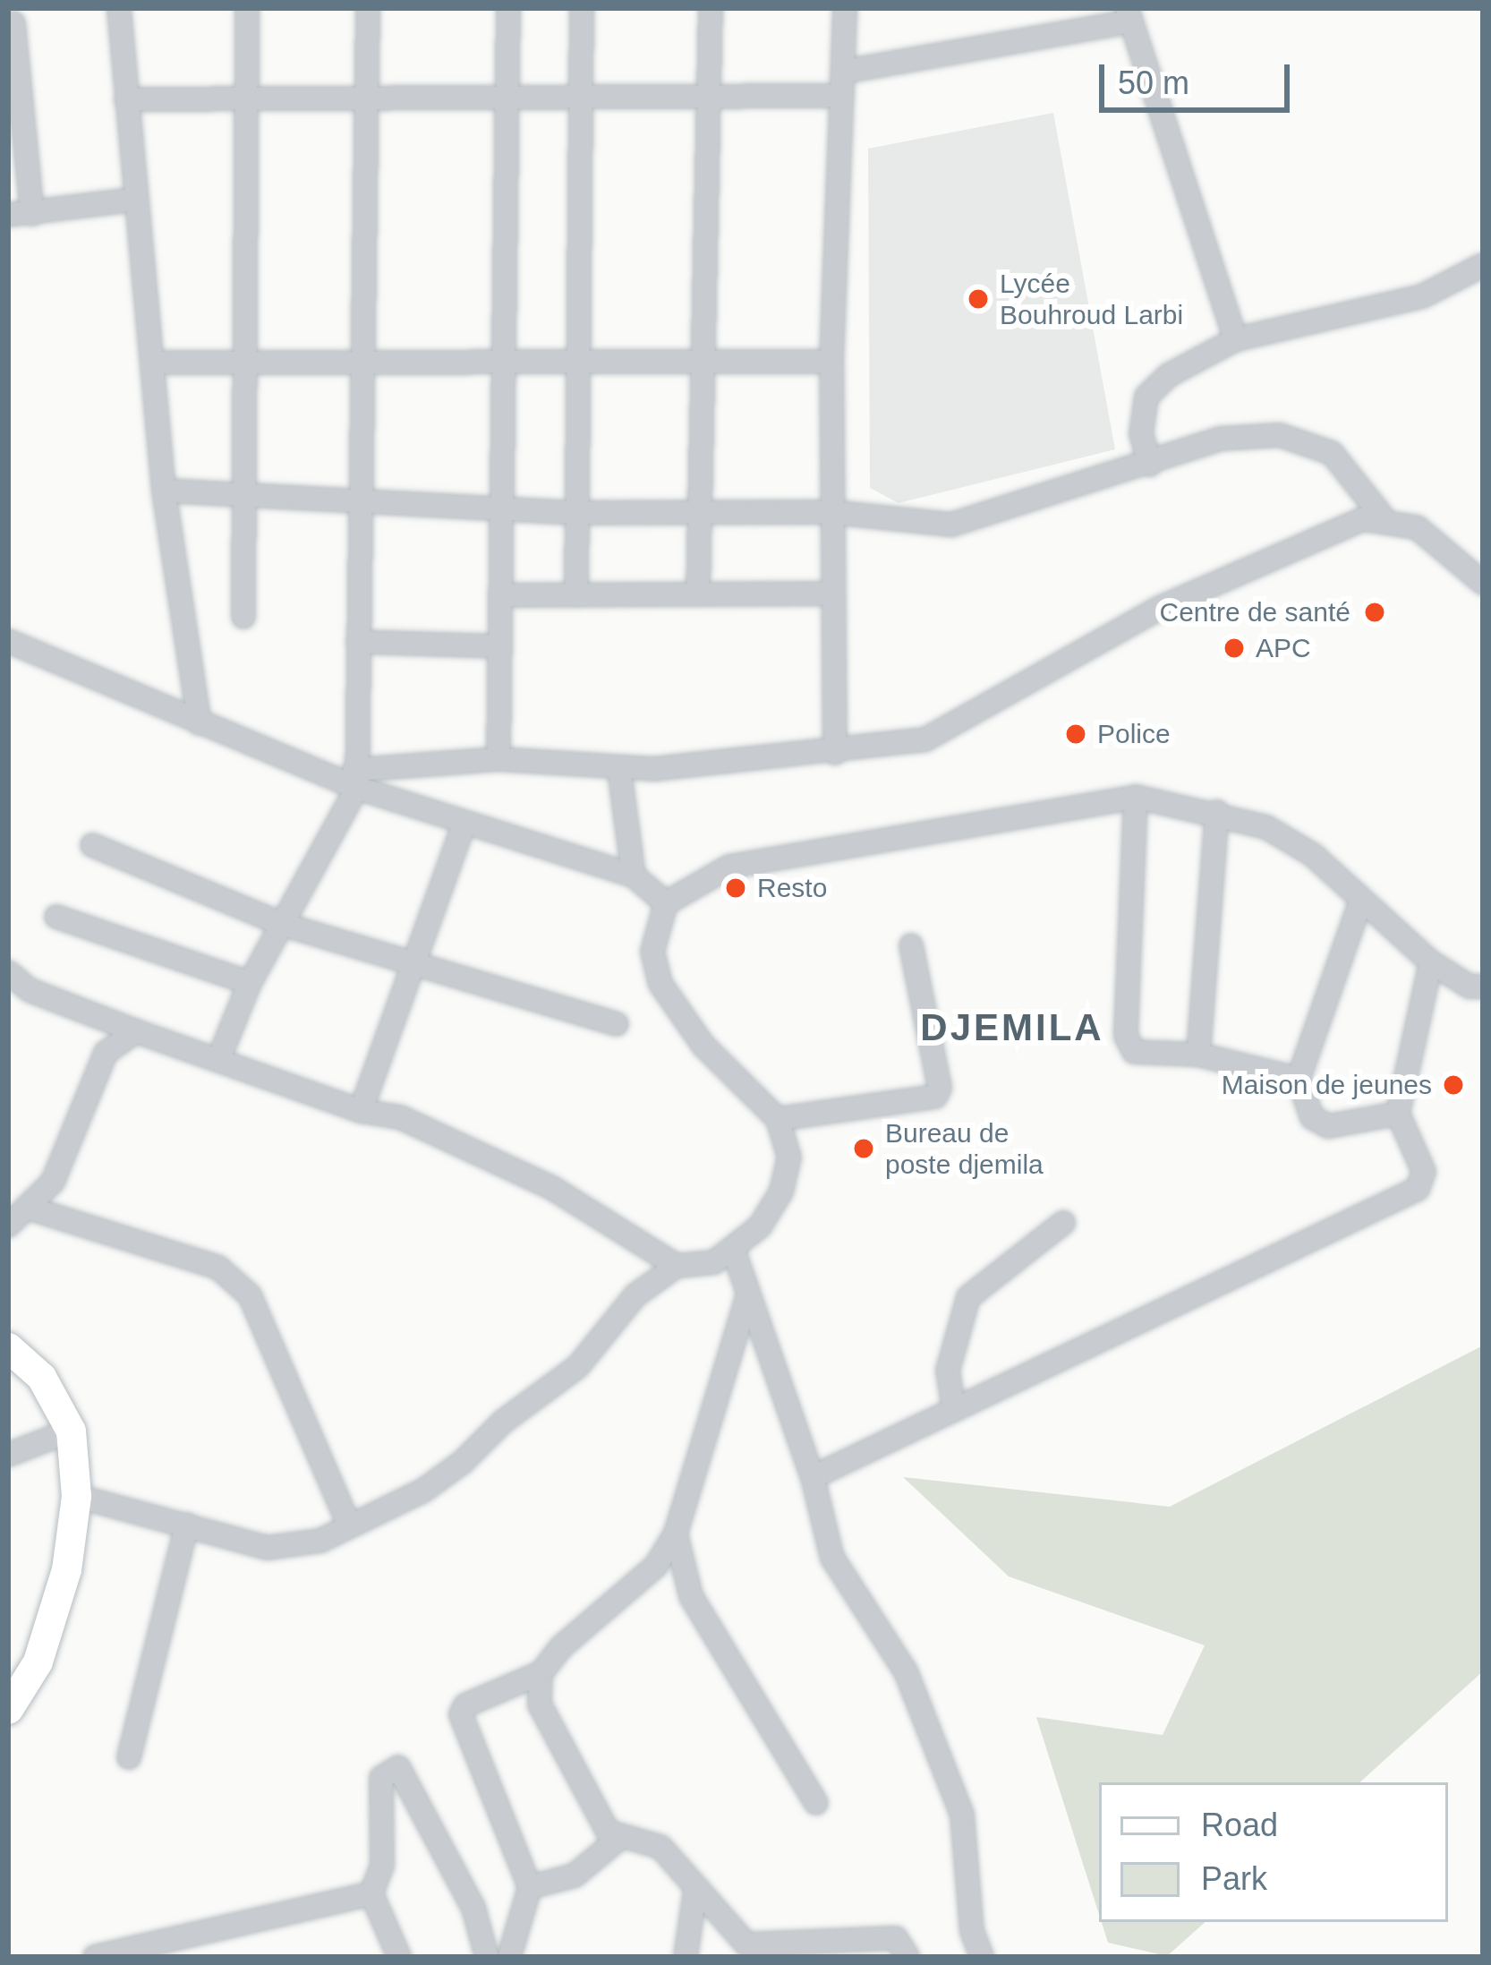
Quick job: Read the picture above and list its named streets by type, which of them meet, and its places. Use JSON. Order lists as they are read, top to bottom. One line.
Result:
{"districts":["DJEMILA"],"places":["Lycée Bouhroud Larbi","Centre de santé","APC","Police","Resto","Maison de jeunes","Bureau de poste djemila"],"legend":["Road","Park"],"scale_bar":"50 m"}
